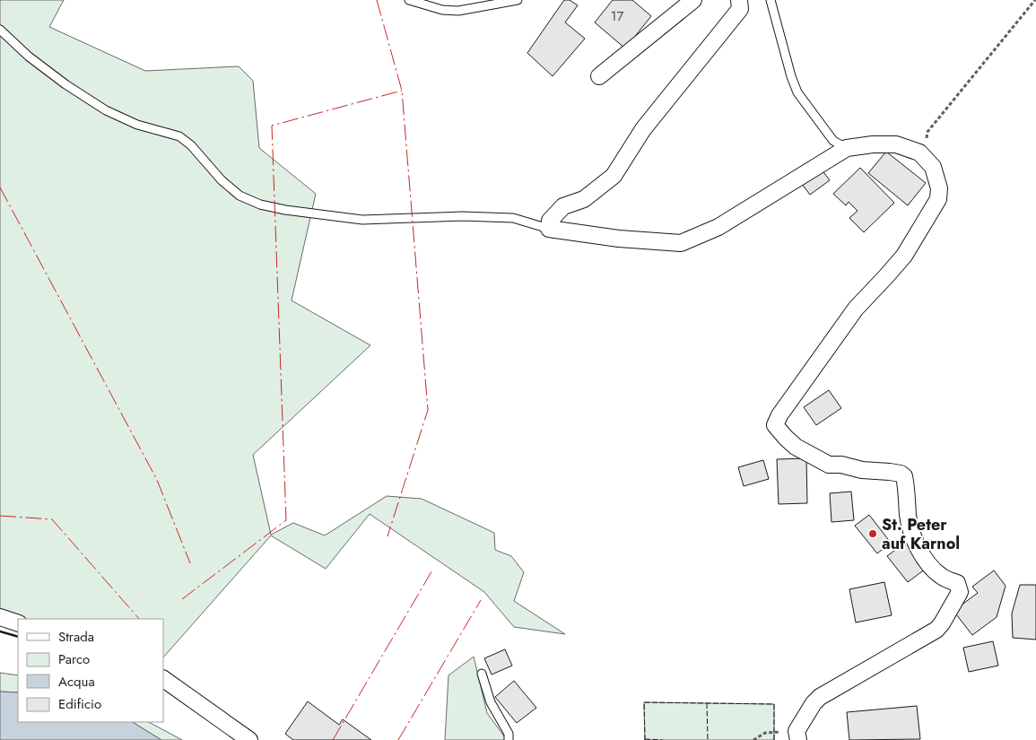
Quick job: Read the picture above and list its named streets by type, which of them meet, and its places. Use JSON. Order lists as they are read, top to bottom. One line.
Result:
{"places":["St. Peter auf Karnol"],"house_numbers":["17"],"legend":["Strada","Parco","Acqua","Edificio"]}
